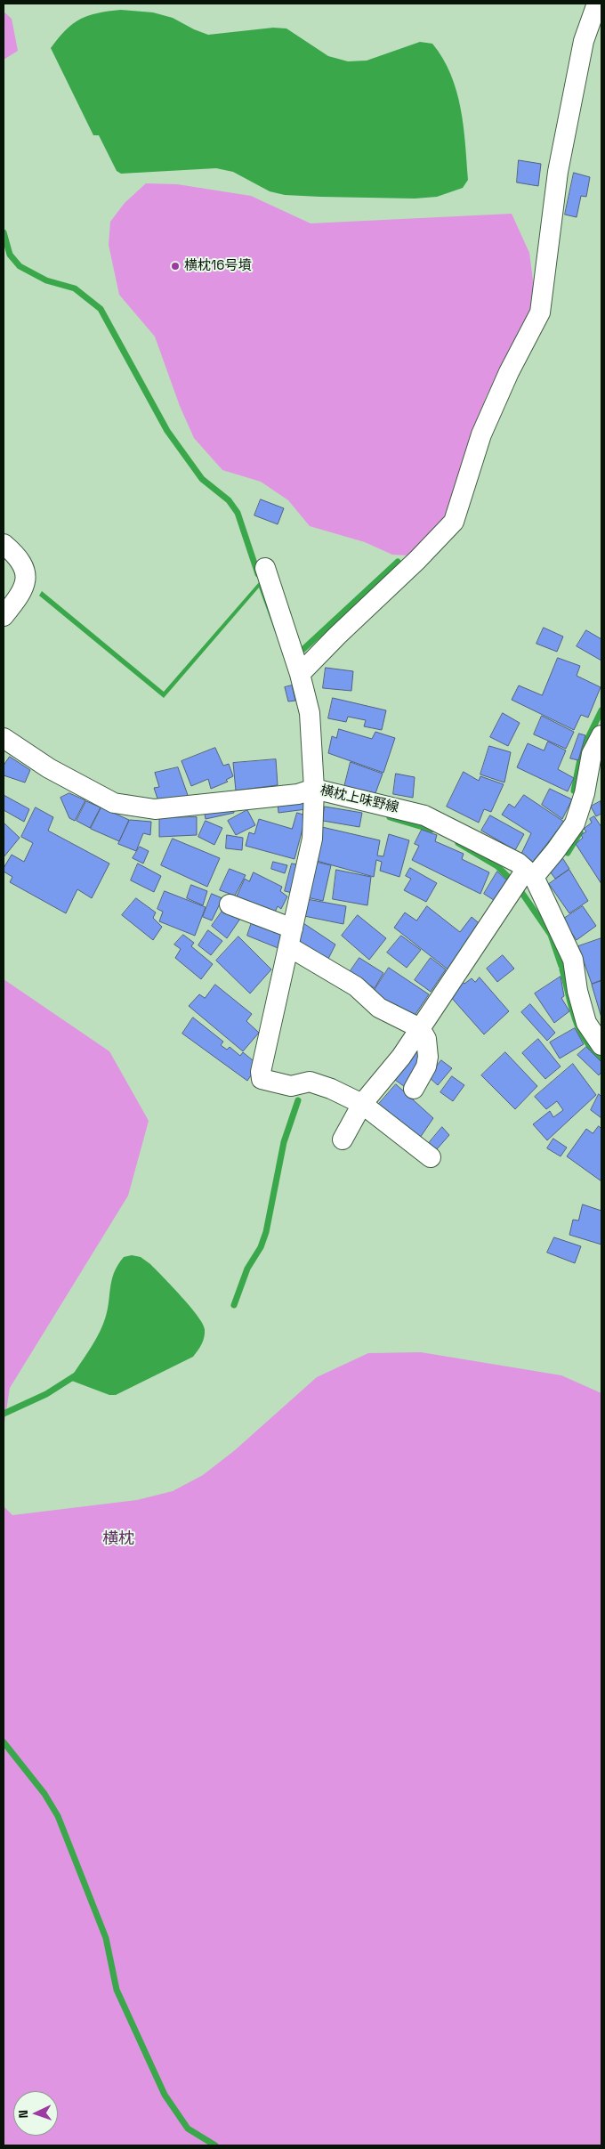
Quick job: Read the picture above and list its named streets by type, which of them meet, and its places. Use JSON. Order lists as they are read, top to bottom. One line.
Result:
{"streets":{"street":["横枕上味野線"]},"districts":["横枕"],"places":["横枕16号墳"],"north":"left"}
